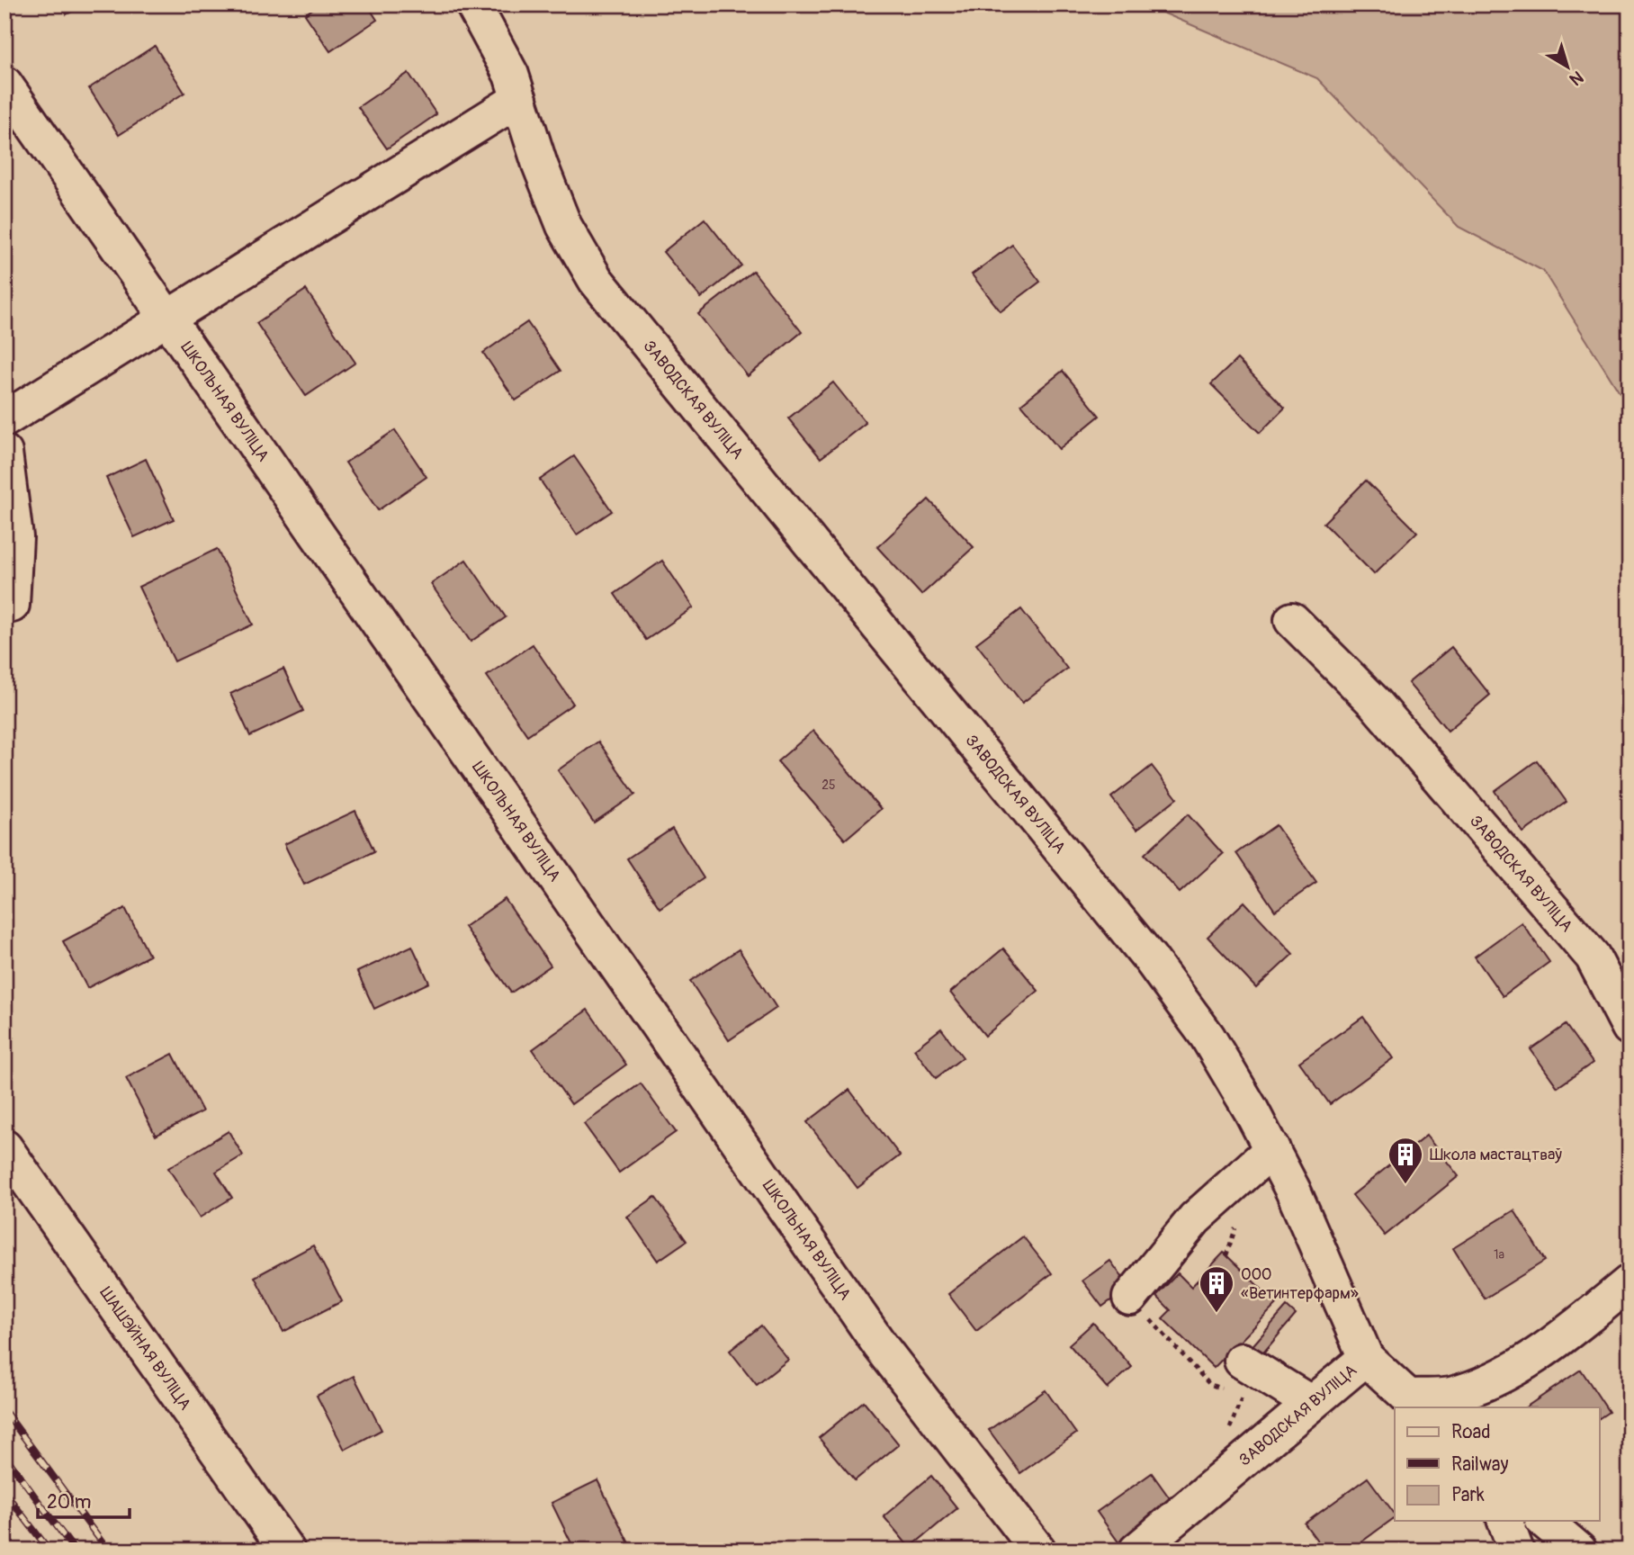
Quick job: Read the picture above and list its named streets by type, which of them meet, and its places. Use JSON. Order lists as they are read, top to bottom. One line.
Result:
{"streets":{"street":["ЗАВОДСКАЯ ВУЛІЦА","ШКОЛЬНАЯ ВУЛІЦА","ШАШЭЙНАЯ ВУЛІЦА"]},"places":{"building":["Школа мастацтваў","ООО «Ветинтерфарм»"]},"house_numbers":["25","1а"],"legend":["Road","Railway","Park"],"scale_bar":"20 m","north":"bottom right"}
